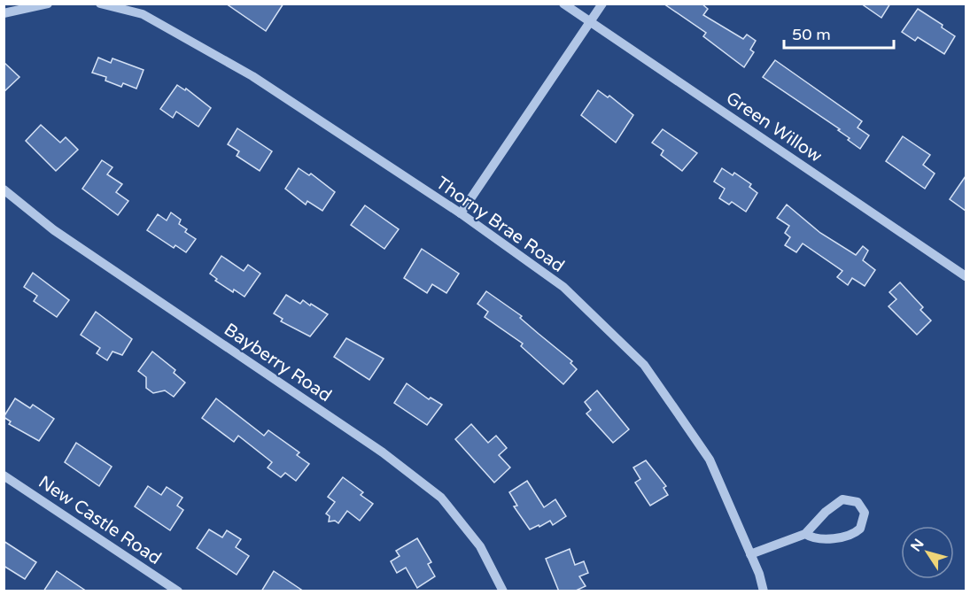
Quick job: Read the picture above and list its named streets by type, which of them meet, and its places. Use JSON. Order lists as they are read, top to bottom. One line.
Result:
{"streets":{"street":["Green Willow","Thorny Brae Road","Bayberry Road","New Castle Road"]},"scale_bar":"50 m","north":"top left"}
